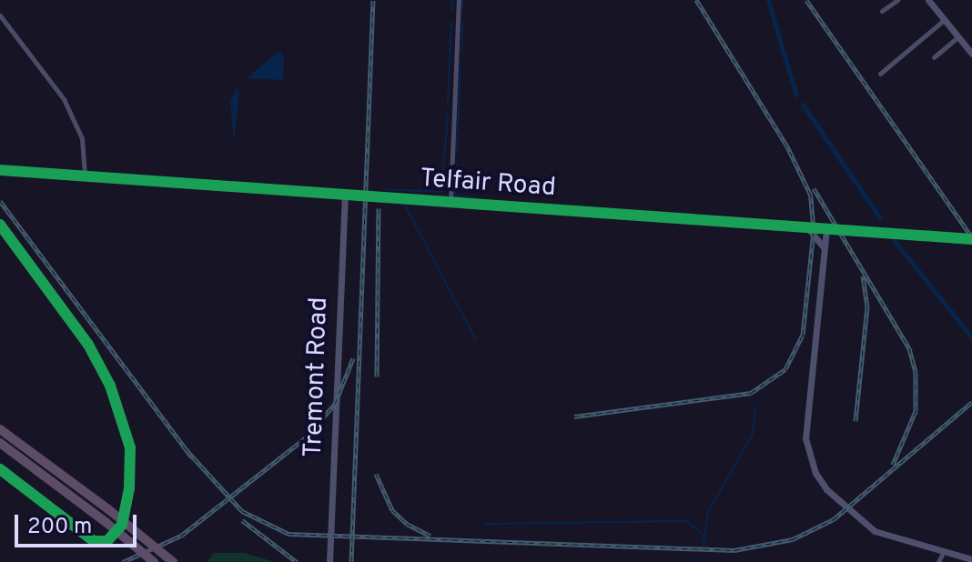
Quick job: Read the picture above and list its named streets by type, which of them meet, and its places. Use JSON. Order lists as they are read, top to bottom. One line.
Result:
{"streets":{"street":["Telfair Road","Tremont Road"]},"crossings":[["Telfair Road","Tremont Road"]],"scale_bar":"200 m"}
